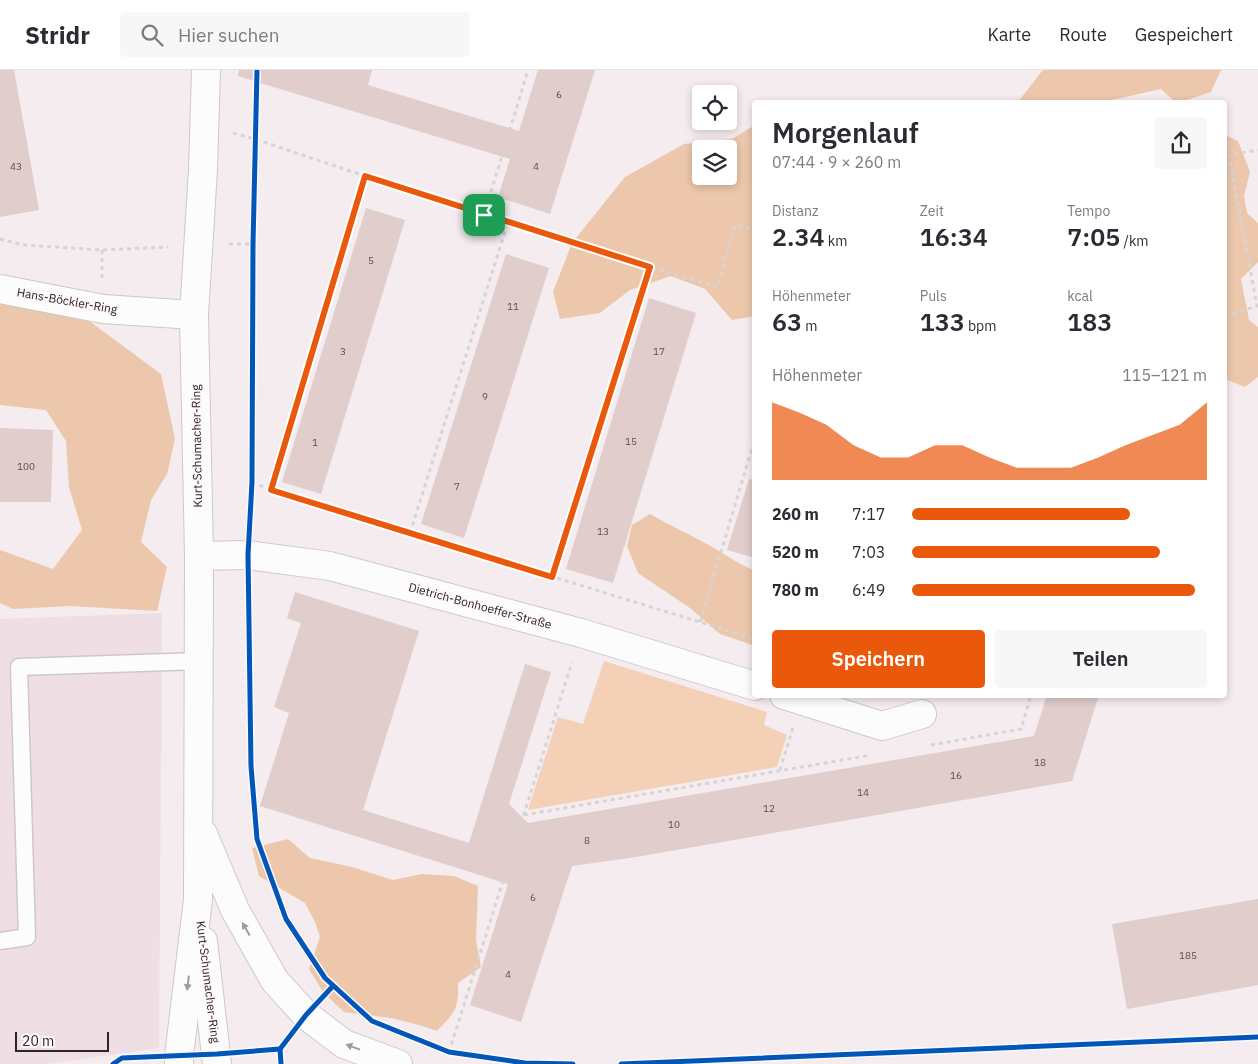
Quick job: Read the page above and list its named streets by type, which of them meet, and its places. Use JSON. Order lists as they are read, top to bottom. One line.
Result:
{"streets":{"street":["Hans-Böckler-Ring","Kurt-Schumacher-Ring","Dietrich-Bonhoeffer-Straße"]},"crossings":[["Hans-Böckler-Ring","Kurt-Schumacher-Ring"],["Kurt-Schumacher-Ring","Dietrich-Bonhoeffer-Straße"]],"house_numbers":["6","43","4","5","11","3","17","9","15","1","100","7","13","18","16","14","12","10","8","6","185","4"],"scale_bar":"20 m","page":{"header":"Stridr","search":"Hier suchen","nav":["Karte","Route","Gespeichert"],"heading":["Morgenlauf","07:44 · 9 × 260 m"],"stats":[["Distanz","2.34 km"],["Zeit","16:34"],["Tempo","7:05 /km"],["Höhenmeter","63 m"],["Puls","133 bpm"],["kcal","183"]],"chart":["Höhenmeter","115–121 m"],"list":[{"name":"260 m","note":"7:17"},{"name":"520 m","note":"7:03"},{"name":"780 m","note":"6:49"}],"buttons":["Speichern","Teilen"],"scale":"20 m"}}
